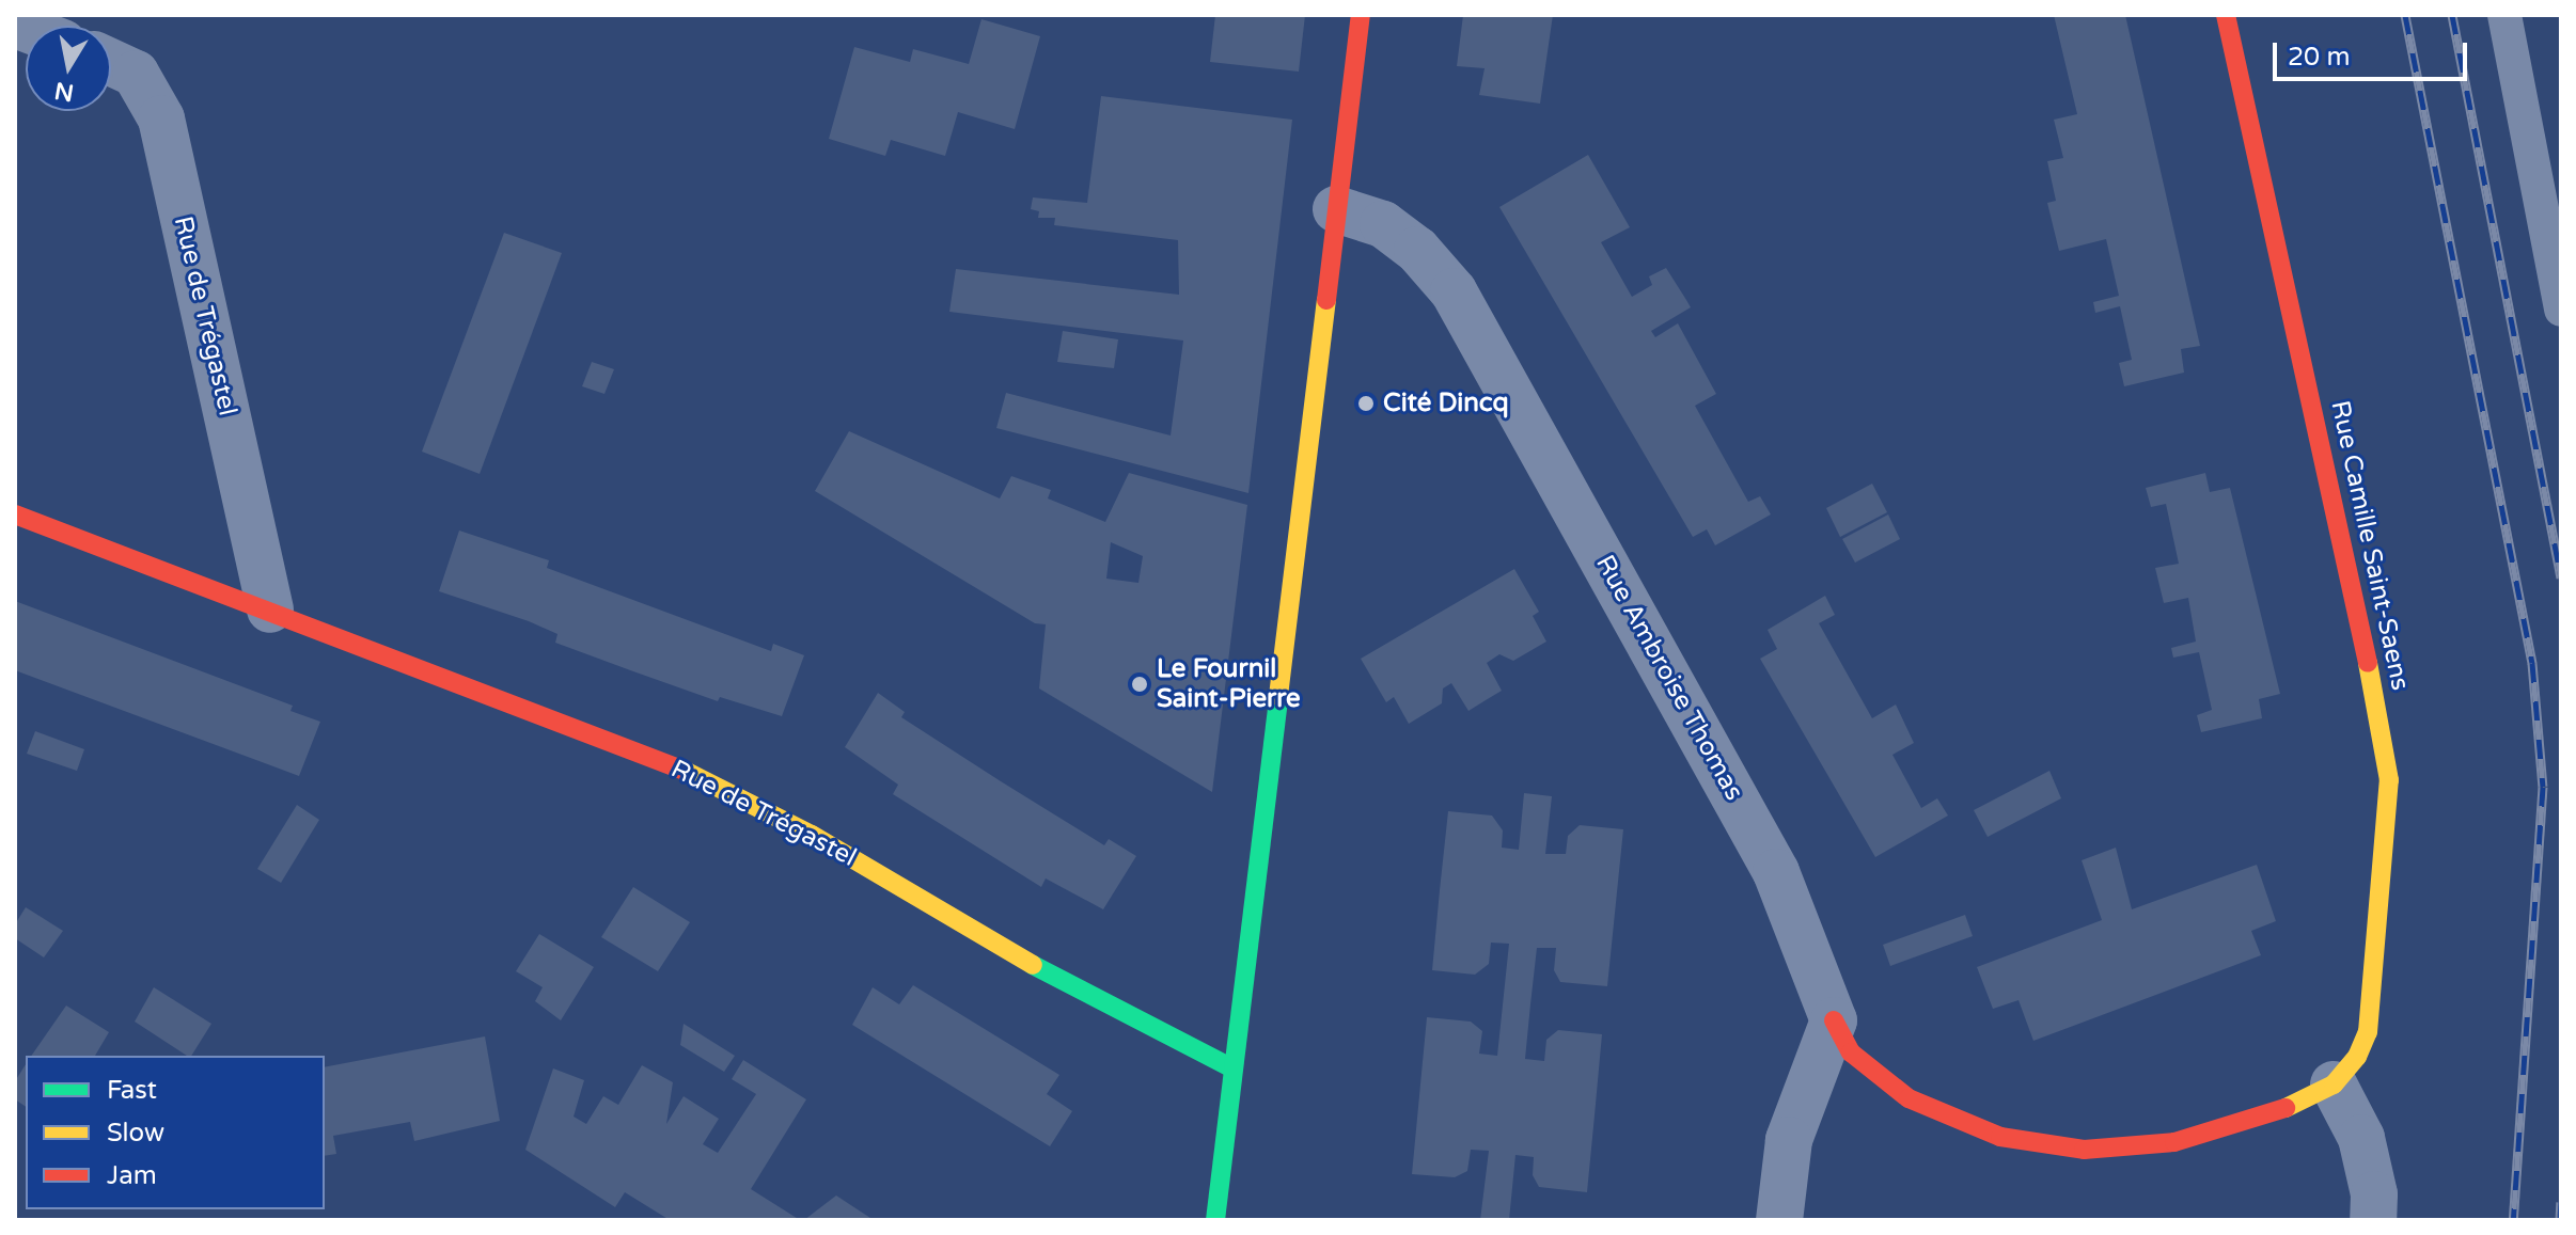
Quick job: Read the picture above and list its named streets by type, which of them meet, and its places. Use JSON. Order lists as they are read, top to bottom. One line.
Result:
{"streets":{"street":["Rue de Trégastel","Rue Camille Saint-Saens","Rue Ambroise Thomas"]},"places":["Cité Dincq","Le Fournil Saint-Pierre"],"legend":["Fast","Slow","Jam"],"scale_bar":"20 m","north":"bottom"}
